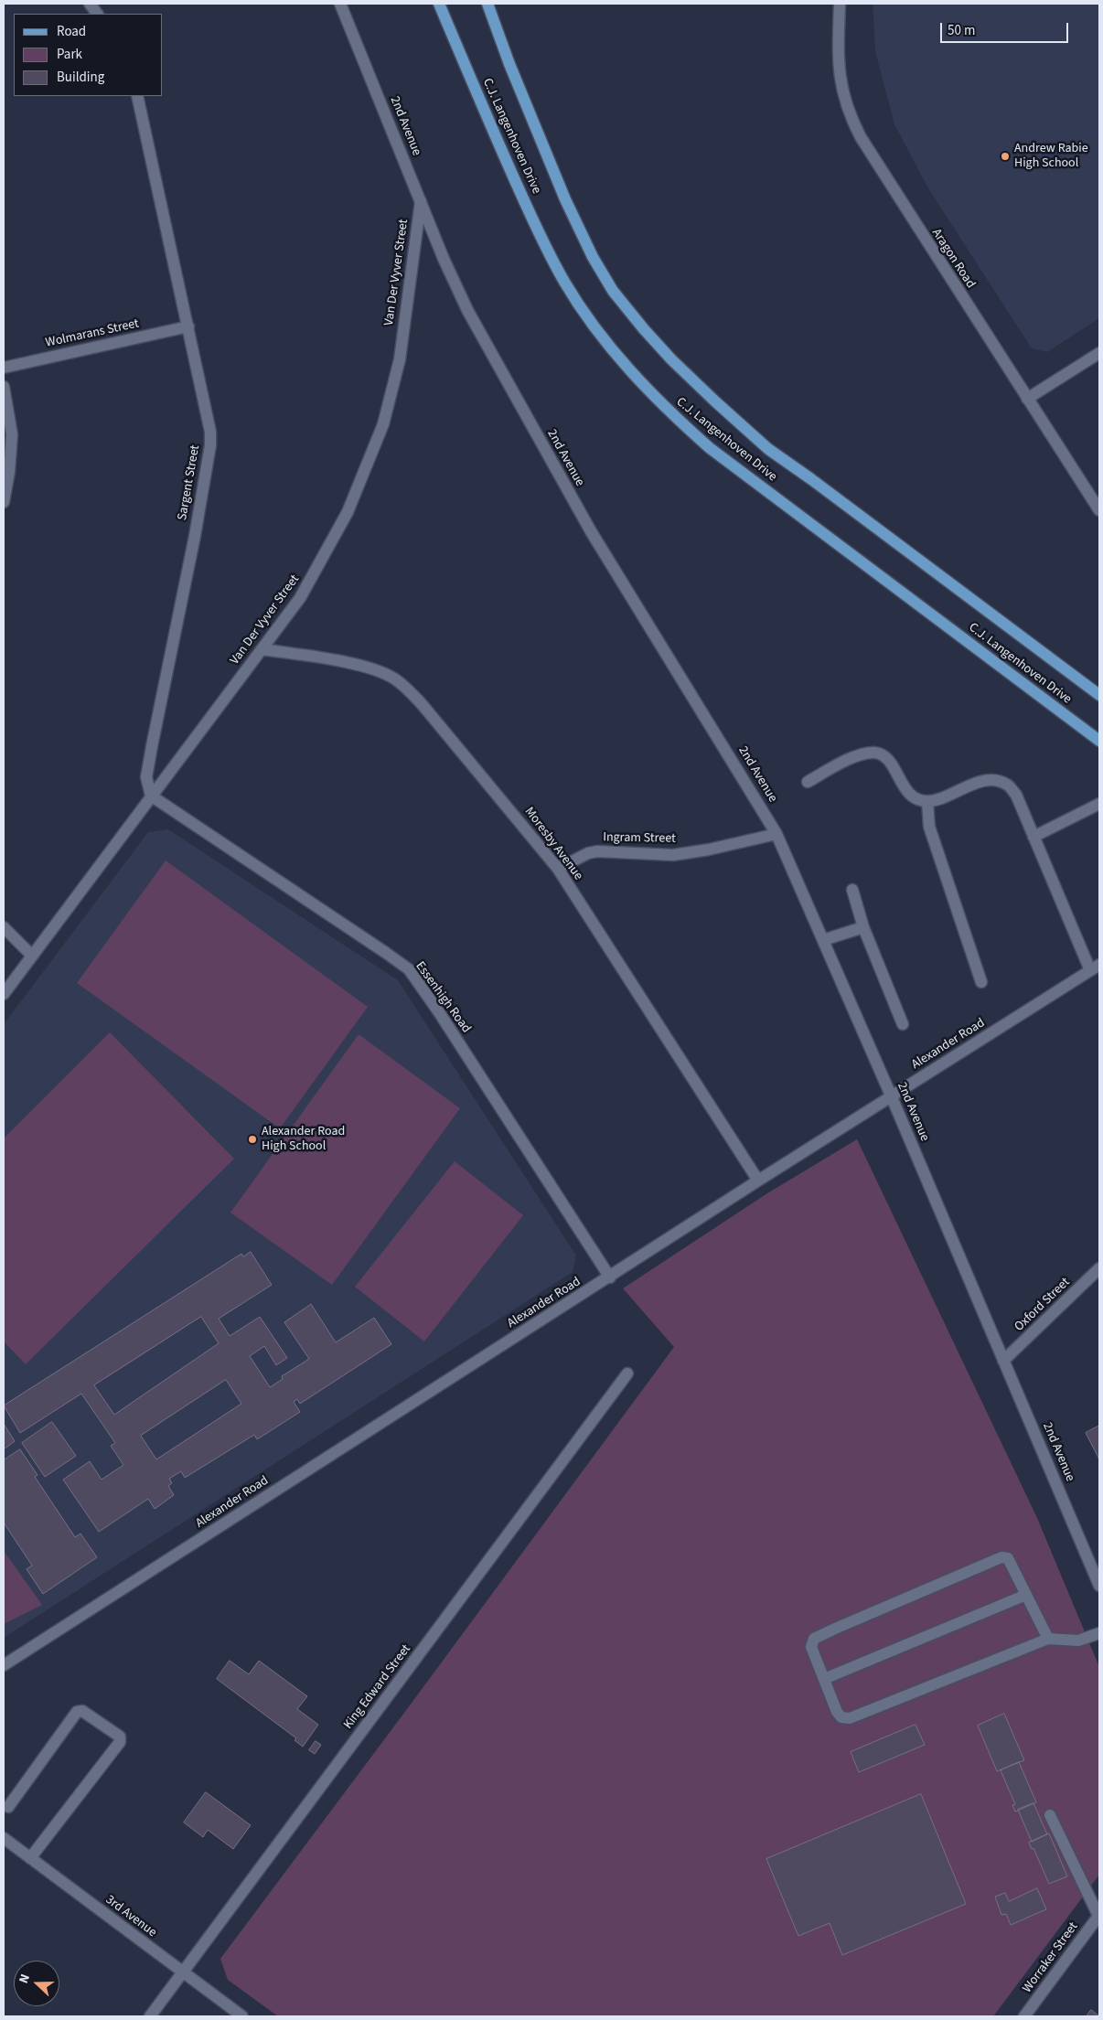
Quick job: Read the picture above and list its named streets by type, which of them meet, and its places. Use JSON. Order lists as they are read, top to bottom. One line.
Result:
{"streets":{"main road":["C.J. Langenhoven Drive"],"street":["2nd Avenue","Aragon Road","Van Der Vyver Street","Wolmarans Street","Sargent Street","Ingram Street","Moresby Avenue","Essenhigh Road","Alexander Road","Oxford Street","King Edward Street","3rd Avenue","Worraker Street"]},"crossings":[["2nd Avenue","Van Der Vyver Street"],["2nd Avenue","Ingram Street"],["2nd Avenue","Alexander Road"],["2nd Avenue","Oxford Street"],["Van Der Vyver Street","Sargent Street"],["Van Der Vyver Street","Moresby Avenue"],["Van Der Vyver Street","Essenhigh Road"],["Wolmarans Street","Sargent Street"],["Sargent Street","Essenhigh Road"],["Ingram Street","Moresby Avenue"],["Moresby Avenue","Alexander Road"],["Essenhigh Road","Alexander Road"],["King Edward Street","3rd Avenue"]],"places":["Andrew Rabie High School","Alexander Road High School"],"legend":["Road","Park","Building"],"scale_bar":"50 m","north":"left"}
